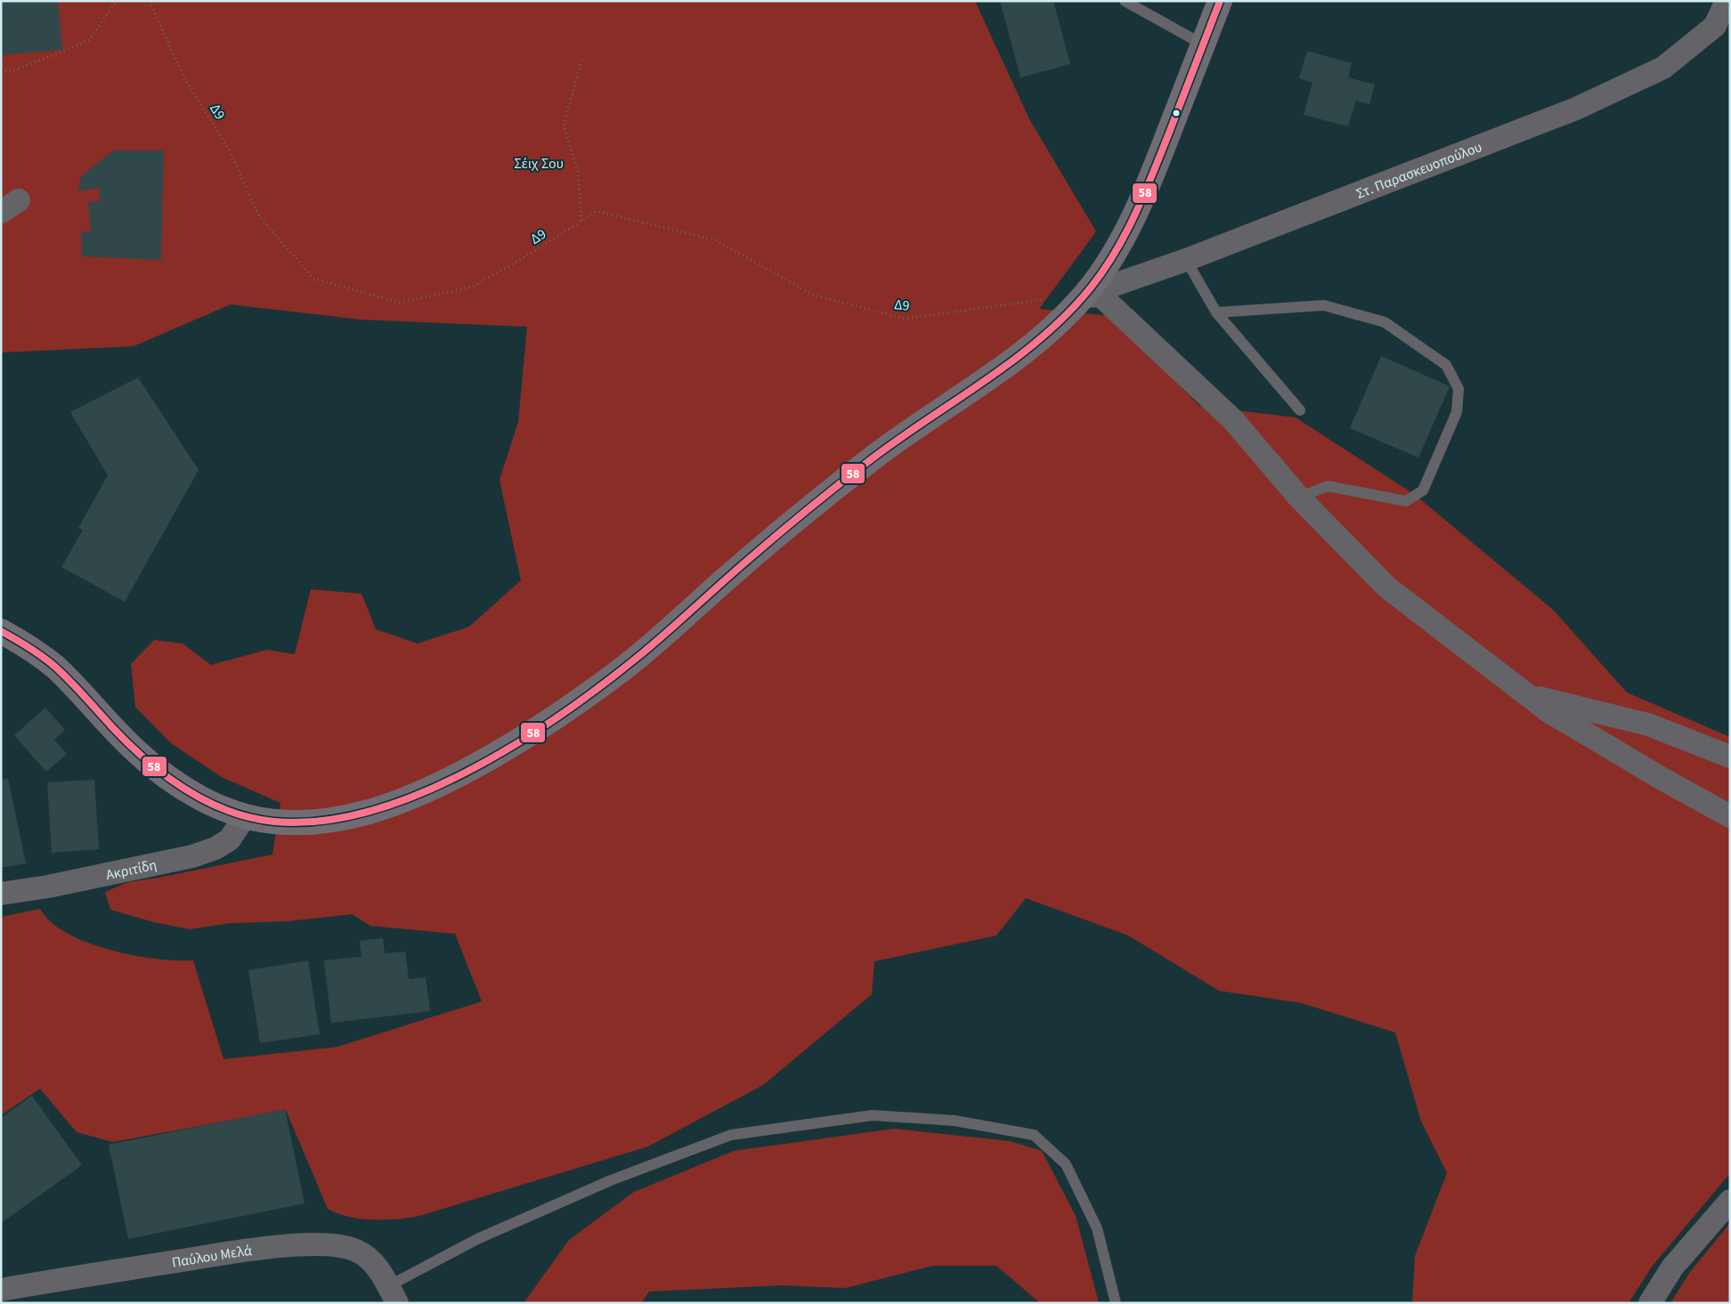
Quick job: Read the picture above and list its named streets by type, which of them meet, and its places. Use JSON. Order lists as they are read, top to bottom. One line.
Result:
{"streets":{"street":["Στ. Παρασκευοπούλου","Ακριτίδη","Παύλου Μελά"],"path":["Δ9"]},"crossings":[["Δ9","Στ. Παρασκευοπούλου"]],"parks":["Σέιχ Σου"],"lines":["transit line 58"]}
